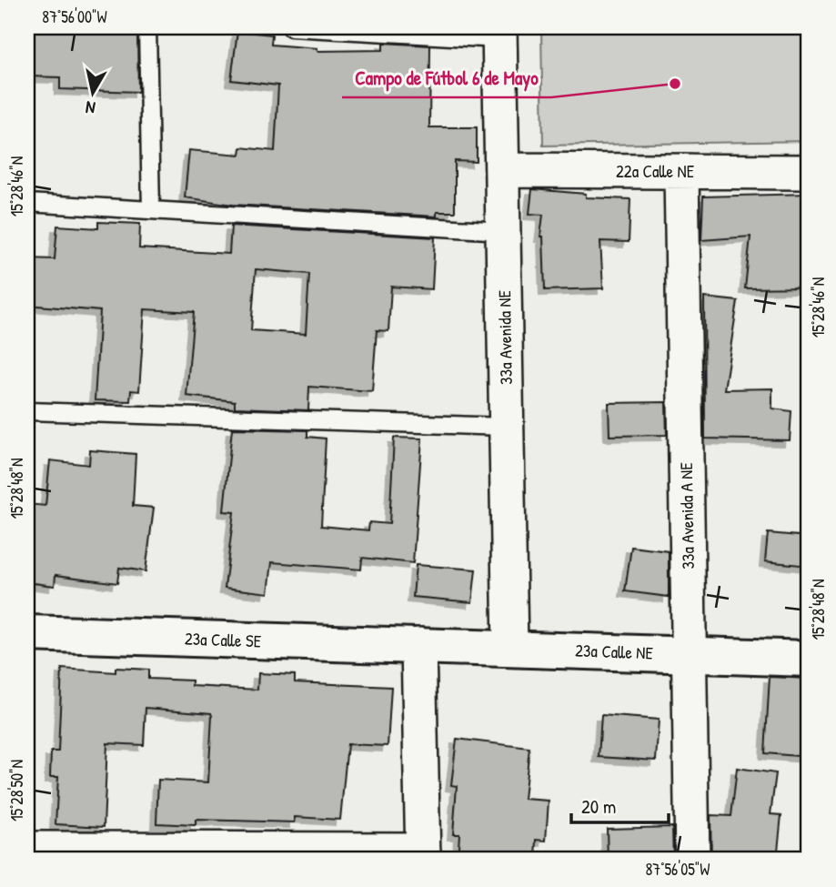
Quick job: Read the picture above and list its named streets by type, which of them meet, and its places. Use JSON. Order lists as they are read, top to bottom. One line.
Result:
{"streets":{"street":["22a Calle NE","33a Avenida NE","33a Avenida A NE","23a Calle SE","23a Calle NE"]},"crossings":[["22a Calle NE","33a Avenida NE"],["22a Calle NE","33a Avenida A NE"],["33a Avenida NE","23a Calle NE"],["33a Avenida A NE","23a Calle NE"],["23a Calle SE","23a Calle NE"]],"places":["Campo de Fútbol 6 de Mayo"],"scale_bar":"20 m","north":"bottom","coordinates":["87°56'00\"W","15°28'46\"N","15°28'48\"N","15°28'50\"N","87°56'05\"W"]}
